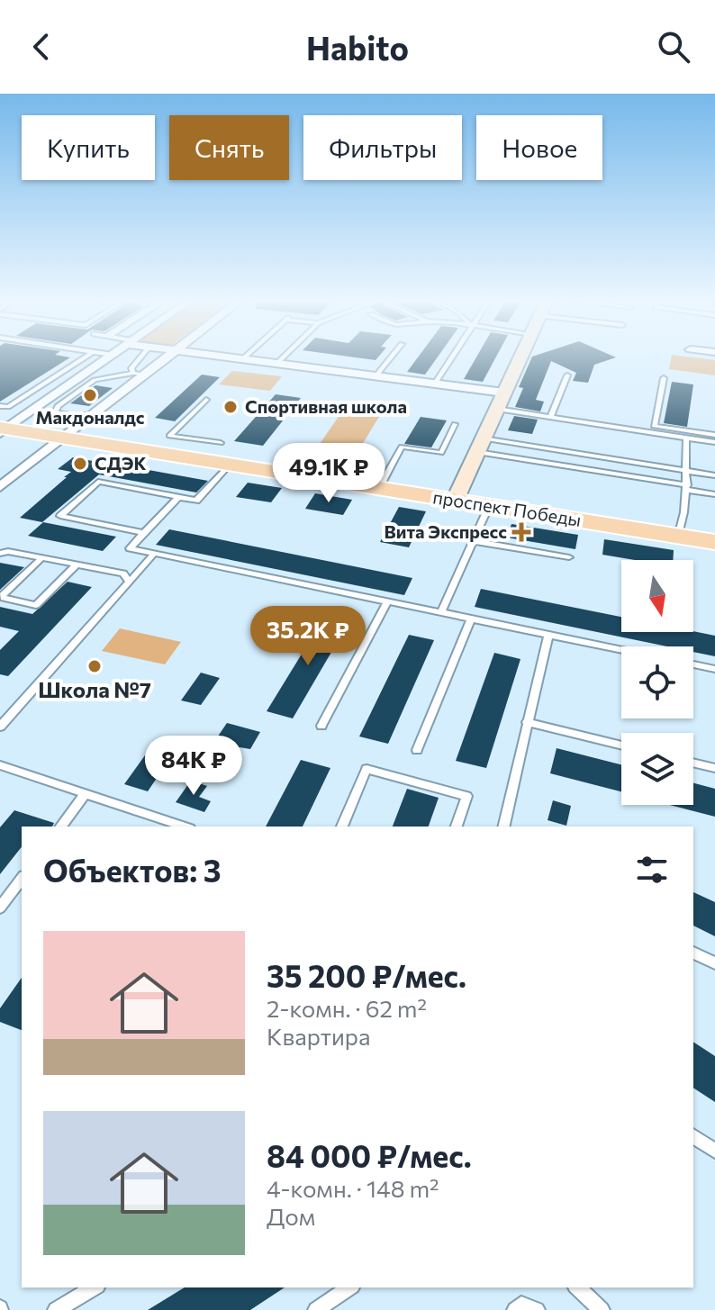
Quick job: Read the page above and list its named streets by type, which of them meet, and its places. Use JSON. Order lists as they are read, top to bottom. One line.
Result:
{"streets":{"main road":["проспект Победы"]},"places":{"other":["Макдоналдс","Спортивная школа","СДЭК","Школа №7"],"health":["Вита Экспресс"]},"north":"bottom","page":{"header":"Habito","chip":["Купить","Снять","Фильтры","Новое"],"price":["49.1K ₽","35.2K ₽","84K ₽"],"heading":"Объектов: 3","list":[{"name":"35 200 ₽/мес.","note":"2-комн. · 62 m² · Квартира"},{"name":"84 000 ₽/мес.","note":"4-комн. · 148 m² · Дом"}]}}
